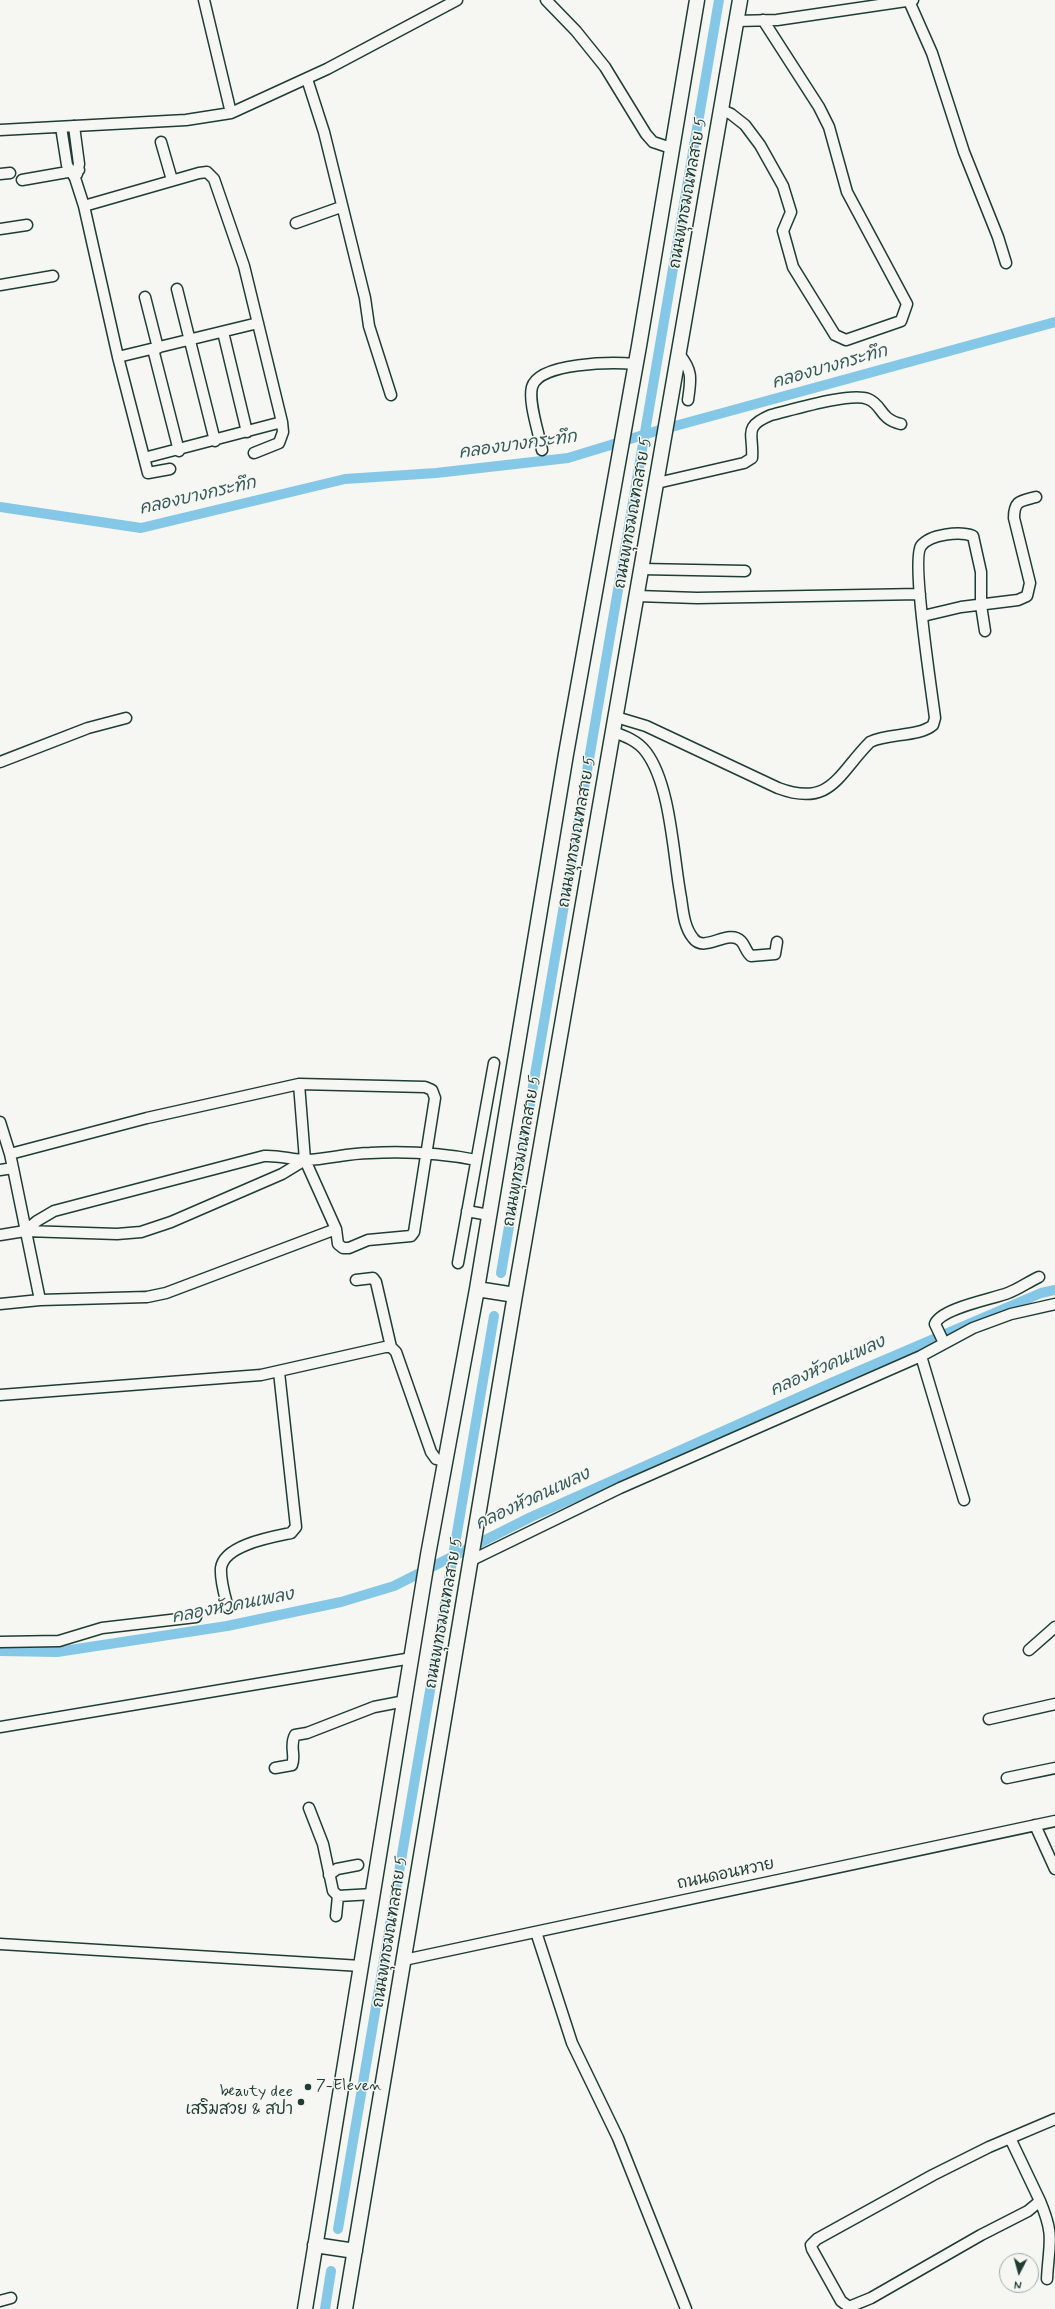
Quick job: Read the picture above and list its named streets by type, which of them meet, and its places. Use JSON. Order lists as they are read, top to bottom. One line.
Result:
{"streets":{"main road":["ถนนพุทธมณฑลสาย 5"],"street":["ถนนดอนหวาย"]},"crossings":[["ถนนพุทธมณฑลสาย 5","ถนนดอนหวาย"]],"water":["คลองบางกระทึก","คลองหัวคนเพลง"],"places":["7-Eleven","beauty dee เสริมสวย & สปา"],"north":"bottom"}
